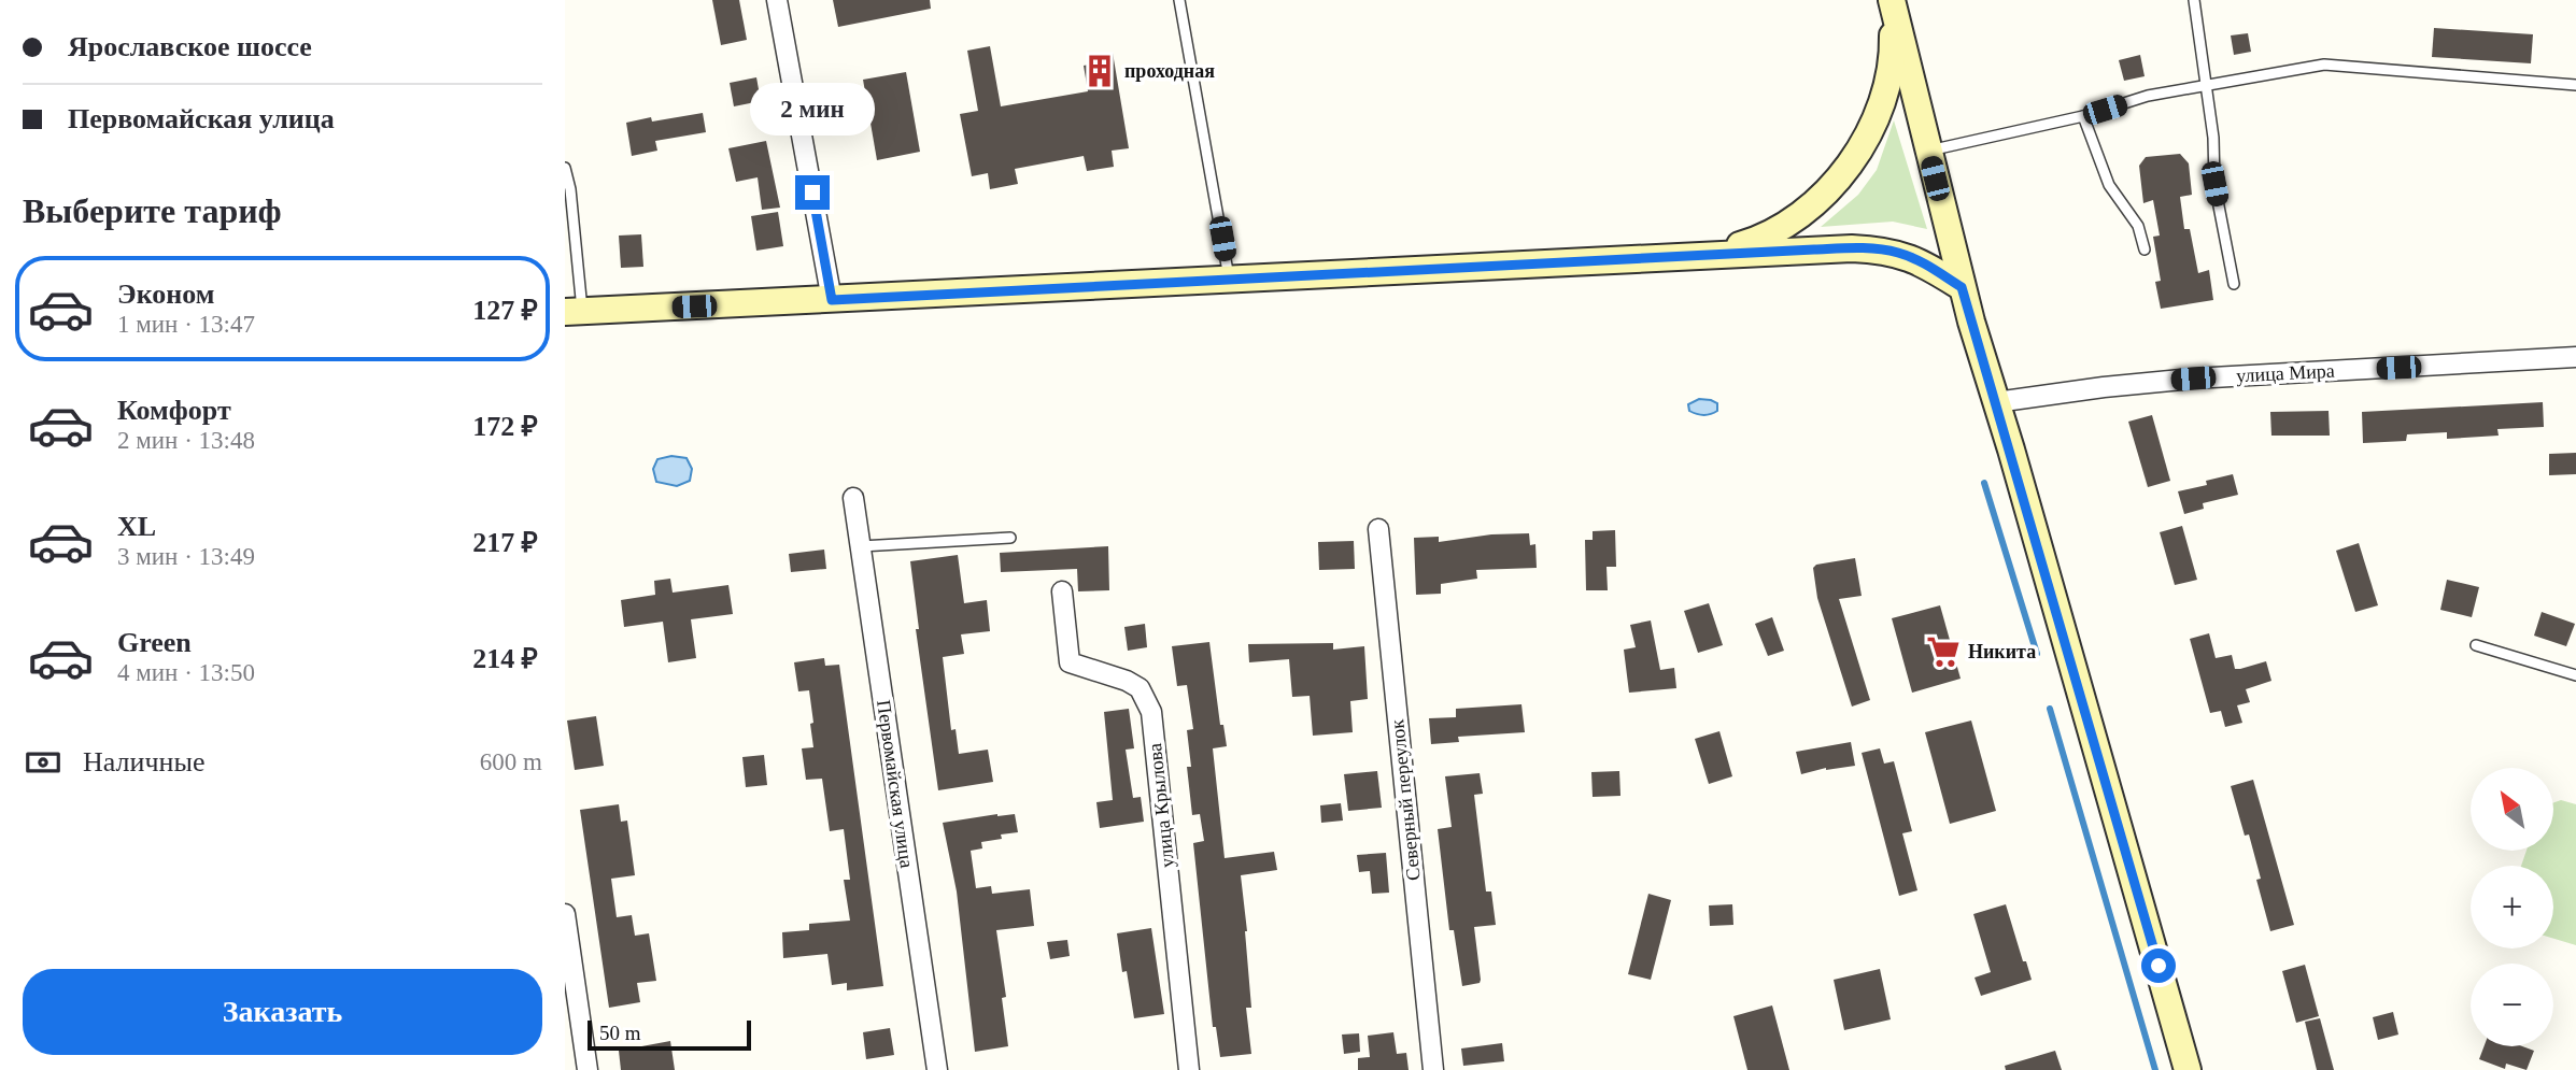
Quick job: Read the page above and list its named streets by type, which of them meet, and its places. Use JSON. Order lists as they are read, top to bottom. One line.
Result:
{"streets":{"street":["улица Мира","Первомайская улица","Северный переулок","улица Крылова"]},"places":{"building":["проходная"],"supermarket":["Никита"]},"scale_bar":"50 m","north":"top left","page":{"banner":["Ярославское шоссе","Первомайская улица"],"bubble":"2 мин","heading":"Выберите тариф","list":[{"name":"Эконом","note":"1 мин · 13:47","value":"127 ₽"},{"name":"Комфорт","note":"2 мин · 13:48","value":"172 ₽"},{"name":"XL","note":"3 мин · 13:49","value":"217 ₽"},{"name":"Green","note":"4 мин · 13:50","value":"214 ₽"}],"pay":["Наличные","600 m"],"map_buttons":["+","−"],"buttons":"Заказать","scale":"50 m"}}
